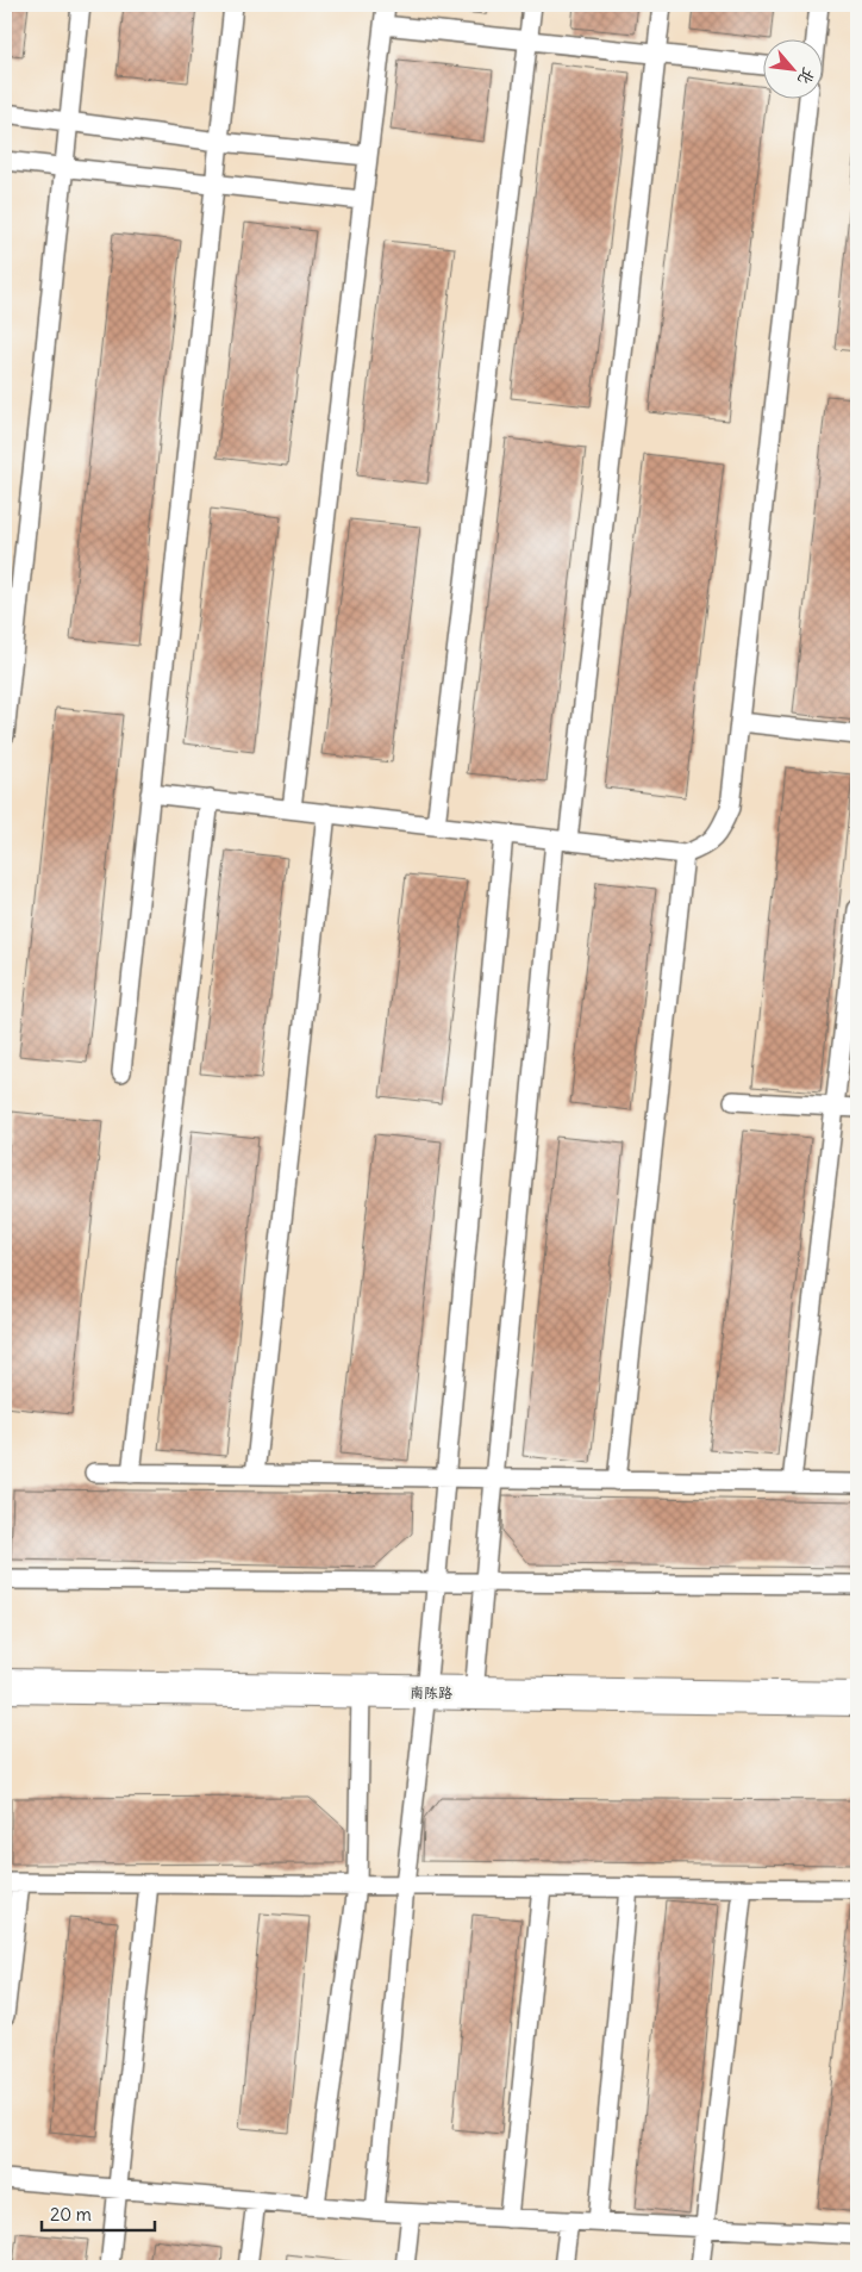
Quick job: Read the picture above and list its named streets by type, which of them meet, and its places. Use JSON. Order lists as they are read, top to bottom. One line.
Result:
{"streets":{"street":["南陈路"]},"scale_bar":"20 m","north":"bottom right"}
